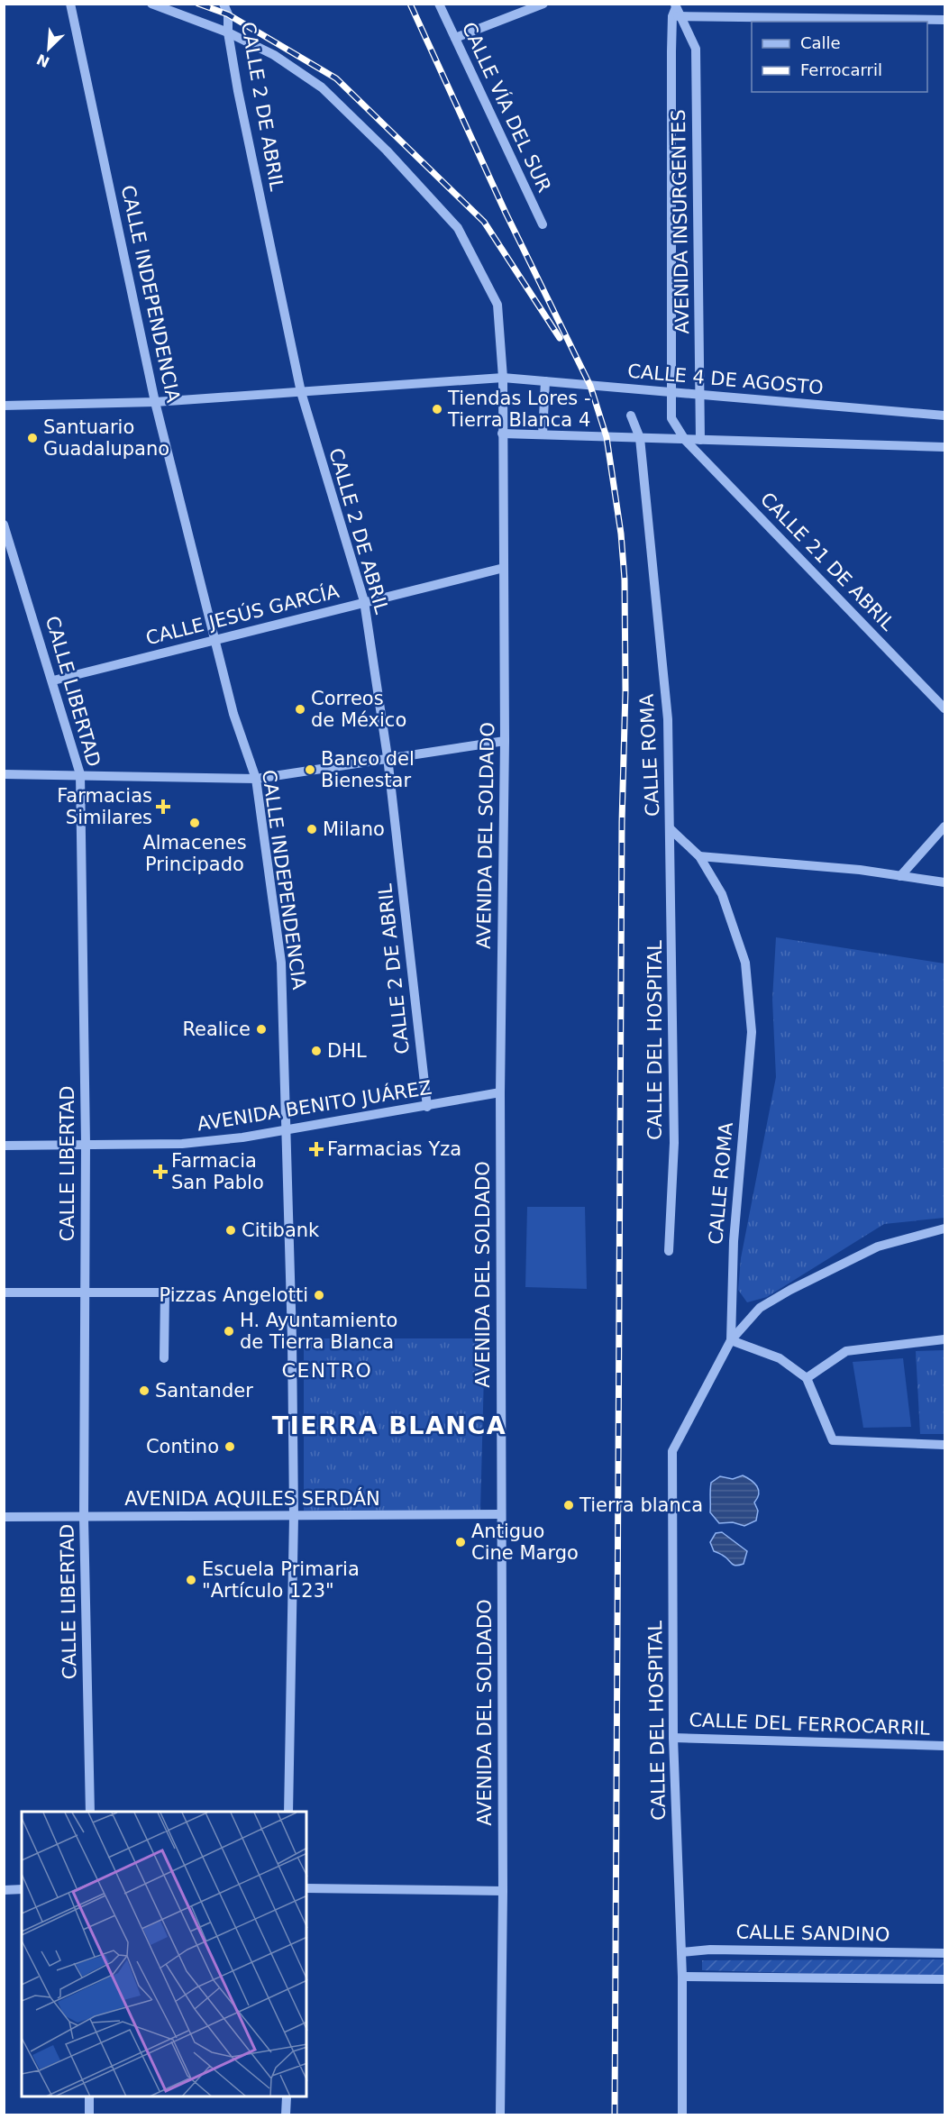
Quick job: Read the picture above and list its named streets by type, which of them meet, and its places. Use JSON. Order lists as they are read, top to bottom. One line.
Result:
{"streets":{"street":["CALLE 2 DE ABRIL","CALLE VÍA DEL SUR","AVENIDA INSURGENTES","CALLE INDEPENDENCIA","CALLE 4 DE AGOSTO","CALLE 21 DE ABRIL","CALLE JESÚS GARCÍA","CALLE LIBERTAD","CALLE ROMA","AVENIDA DEL SOLDADO","CALLE DEL HOSPITAL","AVENIDA BENITO JUÁREZ","AVENIDA AQUILES SERDÁN","CALLE DEL FERROCARRIL","CALLE SANDINO"]},"crossings":[["CALLE 2 DE ABRIL","CALLE 4 DE AGOSTO"],["CALLE 2 DE ABRIL","CALLE JESÚS GARCÍA"],["CALLE 2 DE ABRIL","AVENIDA BENITO JUÁREZ"],["AVENIDA INSURGENTES","CALLE 4 DE AGOSTO"],["AVENIDA INSURGENTES","CALLE 21 DE ABRIL"],["CALLE INDEPENDENCIA","CALLE 4 DE AGOSTO"],["CALLE INDEPENDENCIA","CALLE JESÚS GARCÍA"],["CALLE INDEPENDENCIA","AVENIDA BENITO JUÁREZ"],["CALLE INDEPENDENCIA","AVENIDA AQUILES SERDÁN"],["CALLE 4 DE AGOSTO","AVENIDA DEL SOLDADO"],["CALLE JESÚS GARCÍA","CALLE LIBERTAD"],["CALLE JESÚS GARCÍA","AVENIDA DEL SOLDADO"],["CALLE LIBERTAD","AVENIDA BENITO JUÁREZ"],["CALLE LIBERTAD","AVENIDA AQUILES SERDÁN"],["CALLE ROMA","CALLE DEL HOSPITAL"],["AVENIDA DEL SOLDADO","AVENIDA BENITO JUÁREZ"],["AVENIDA DEL SOLDADO","AVENIDA AQUILES SERDÁN"],["CALLE DEL HOSPITAL","CALLE DEL FERROCARRIL"],["CALLE DEL HOSPITAL","CALLE SANDINO"]],"districts":["CENTRO","TIERRA BLANCA"],"places":{"other":["Tiendas Lores - Tierra Blanca 4","Santuario Guadalupano","Correos de México","Banco del Bienestar","Almacenes Principado","Milano","Realice","DHL","Citibank","Pizzas Angelotti","H. Ayuntamiento de Tierra Blanca","Santander","Contino","Tierra blanca","Antiguo Cine Margo","Escuela Primaria \"Artículo 123\""],"health":["Farmacias Similares","Farmacias Yza","Farmacia San Pablo"]},"legend":["Calle","Ferrocarril"],"north":"bottom left"}
